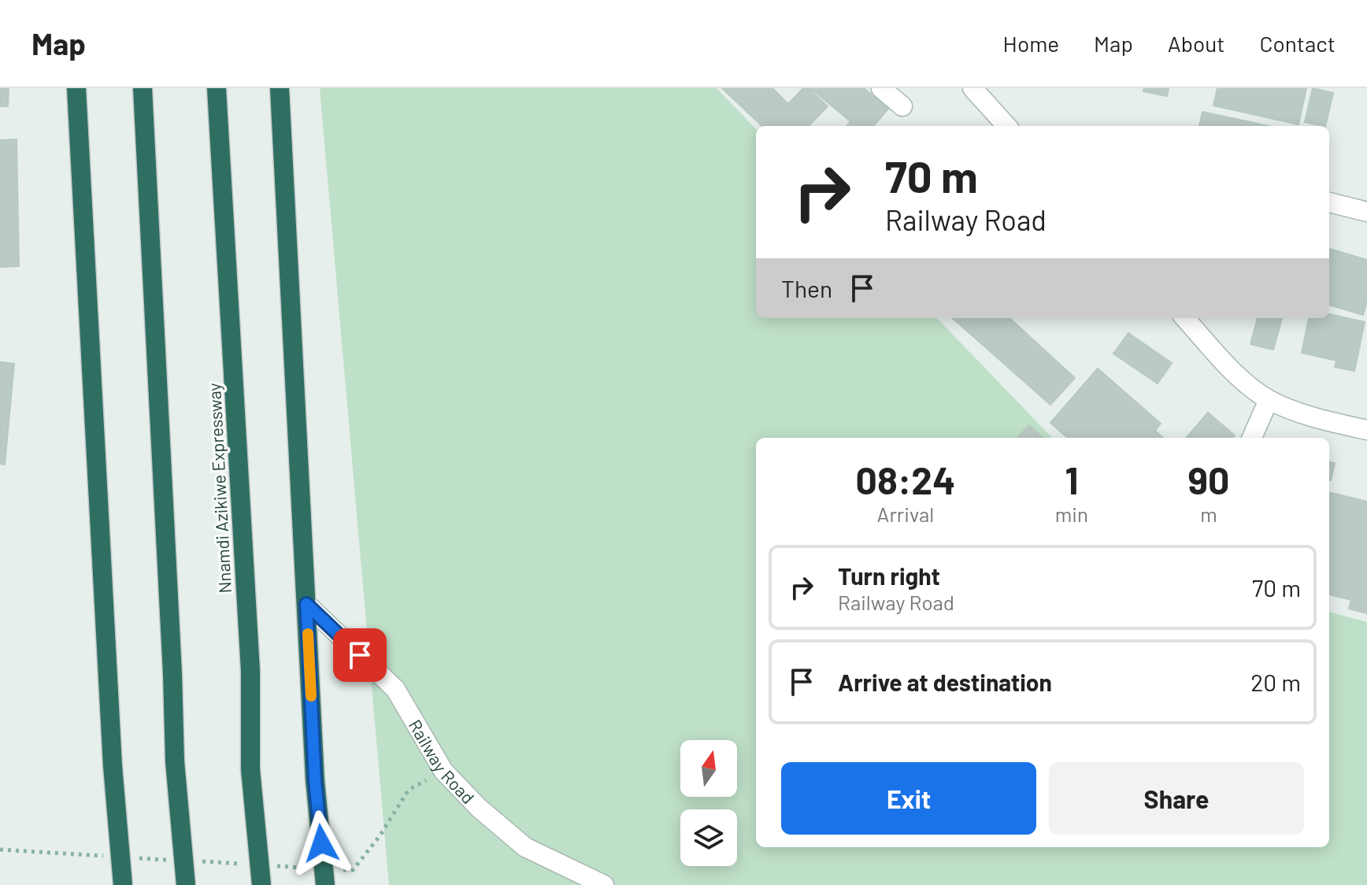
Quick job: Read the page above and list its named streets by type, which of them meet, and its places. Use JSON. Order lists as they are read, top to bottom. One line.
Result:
{"streets":{"highway":["Nnamdi Azikiwe Expressway"],"street":["Railway Road"]},"north":"top","page":{"header":"Map","nav":["Home","Map","About","Contact"],"turn":["70 m","Railway Road"],"then":"Then","eta":["08:24","Arrival","1","min","90","m"],"list":[{"name":"Turn right","note":"Railway Road","value":"70 m"},{"name":"Arrive at destination","value":"20 m"}],"buttons":["Exit","Share"]}}
